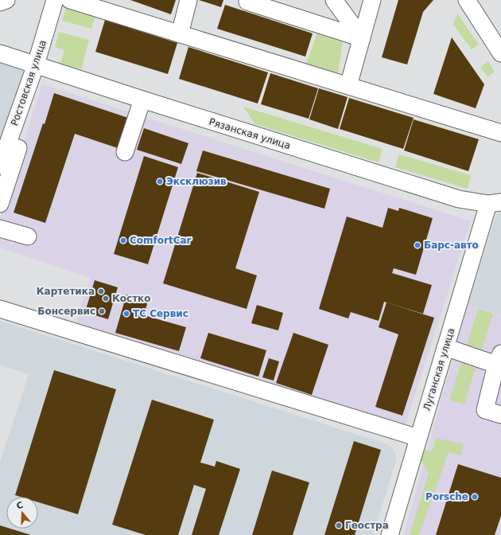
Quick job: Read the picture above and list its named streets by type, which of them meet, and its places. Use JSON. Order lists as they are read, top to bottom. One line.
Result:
{"streets":{"street":["Ростовская улица","Рязанская улица","Луганская улица"]},"crossings":[["Ростовская улица","Рязанская улица"],["Рязанская улица","Луганская улица"]],"places":["Эксклюзив","ComfortCar","Барс-авто","Картетика","Костко","Бонсервис","ТС Сервис","Porsche","Геостра"],"north":"top"}
